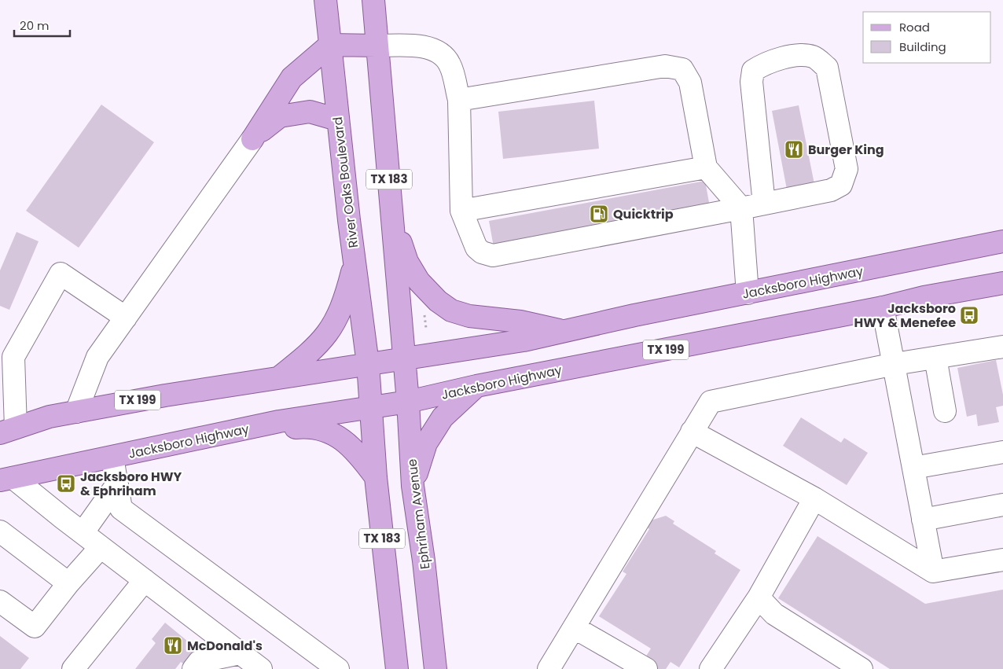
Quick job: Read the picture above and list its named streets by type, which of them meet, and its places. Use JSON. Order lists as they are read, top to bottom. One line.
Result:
{"streets":{"main road":["TX 183","River Oaks Boulevard","Jacksboro Highway","TX 199","Ephriham Avenue"]},"crossings":[["TX 183","River Oaks Boulevard"],["TX 183","Jacksboro Highway"],["TX 183","Ephriham Avenue"],["River Oaks Boulevard","Jacksboro Highway"],["Jacksboro Highway","Ephriham Avenue"]],"places":{"restaurant":["Burger King","McDonald's"],"fuel station":["Quicktrip"],"bus stop":["Jacksboro HWY & Menefee","Jacksboro HWY & Ephriham"]},"legend":["Road","Building"],"scale_bar":"20 m"}
